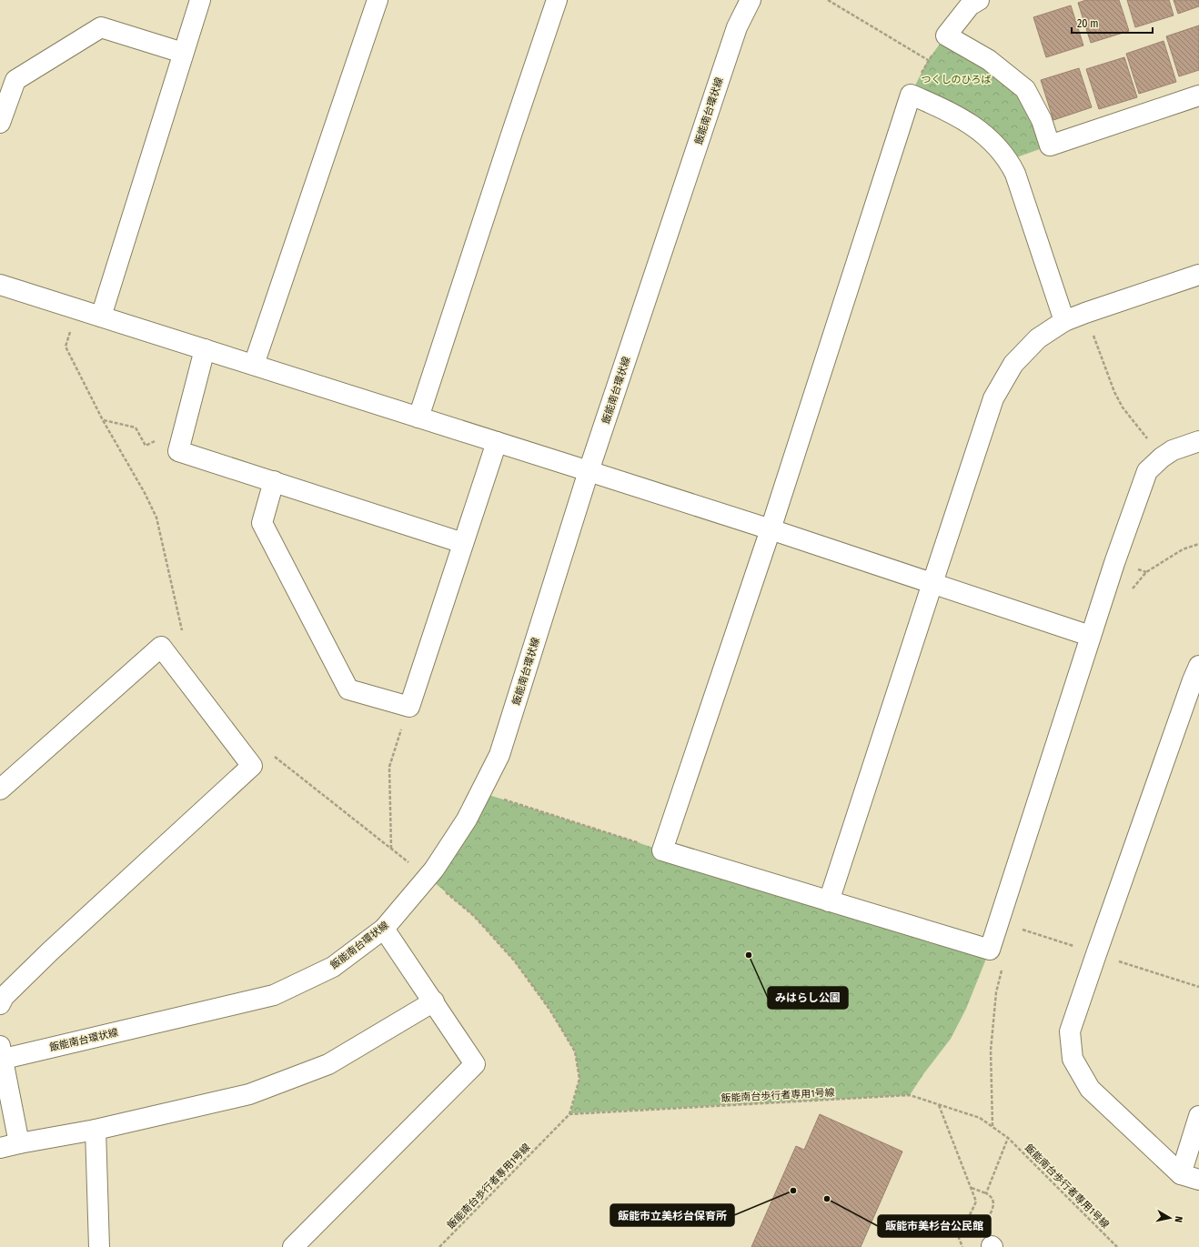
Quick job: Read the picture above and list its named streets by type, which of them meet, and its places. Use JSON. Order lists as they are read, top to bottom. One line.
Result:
{"streets":{"street":["飯能南台環状線"],"path":["飯能南台歩行者専用1号線"]},"parks":["つくしのひろば"],"places":["みはらし公園","飯能市立美杉台保育所","飯能市美杉台公民館"],"scale_bar":"20 m","north":"right"}
